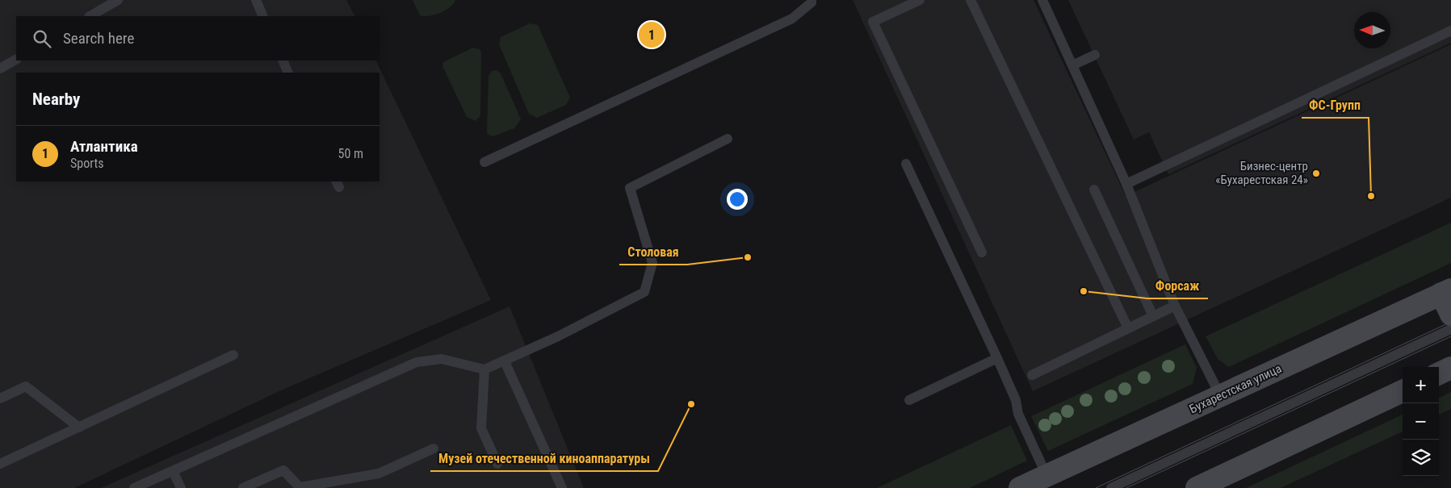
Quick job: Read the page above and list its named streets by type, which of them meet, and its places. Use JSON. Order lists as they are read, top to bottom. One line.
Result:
{"streets":{"main road":["Бухарестская улица"]},"places":["Бизнес-центр «Бухарестская 24»","ФС-Групп","Столовая","Форсаж","Музей отечественной киноаппаратуры"],"north":"left","page":{"search":"Search here","pins":"1","heading":"Nearby","list":[{"mark":"1","name":"Атлантика","note":"Sports","value":"50 m"}],"map_buttons":["+","−"]}}
